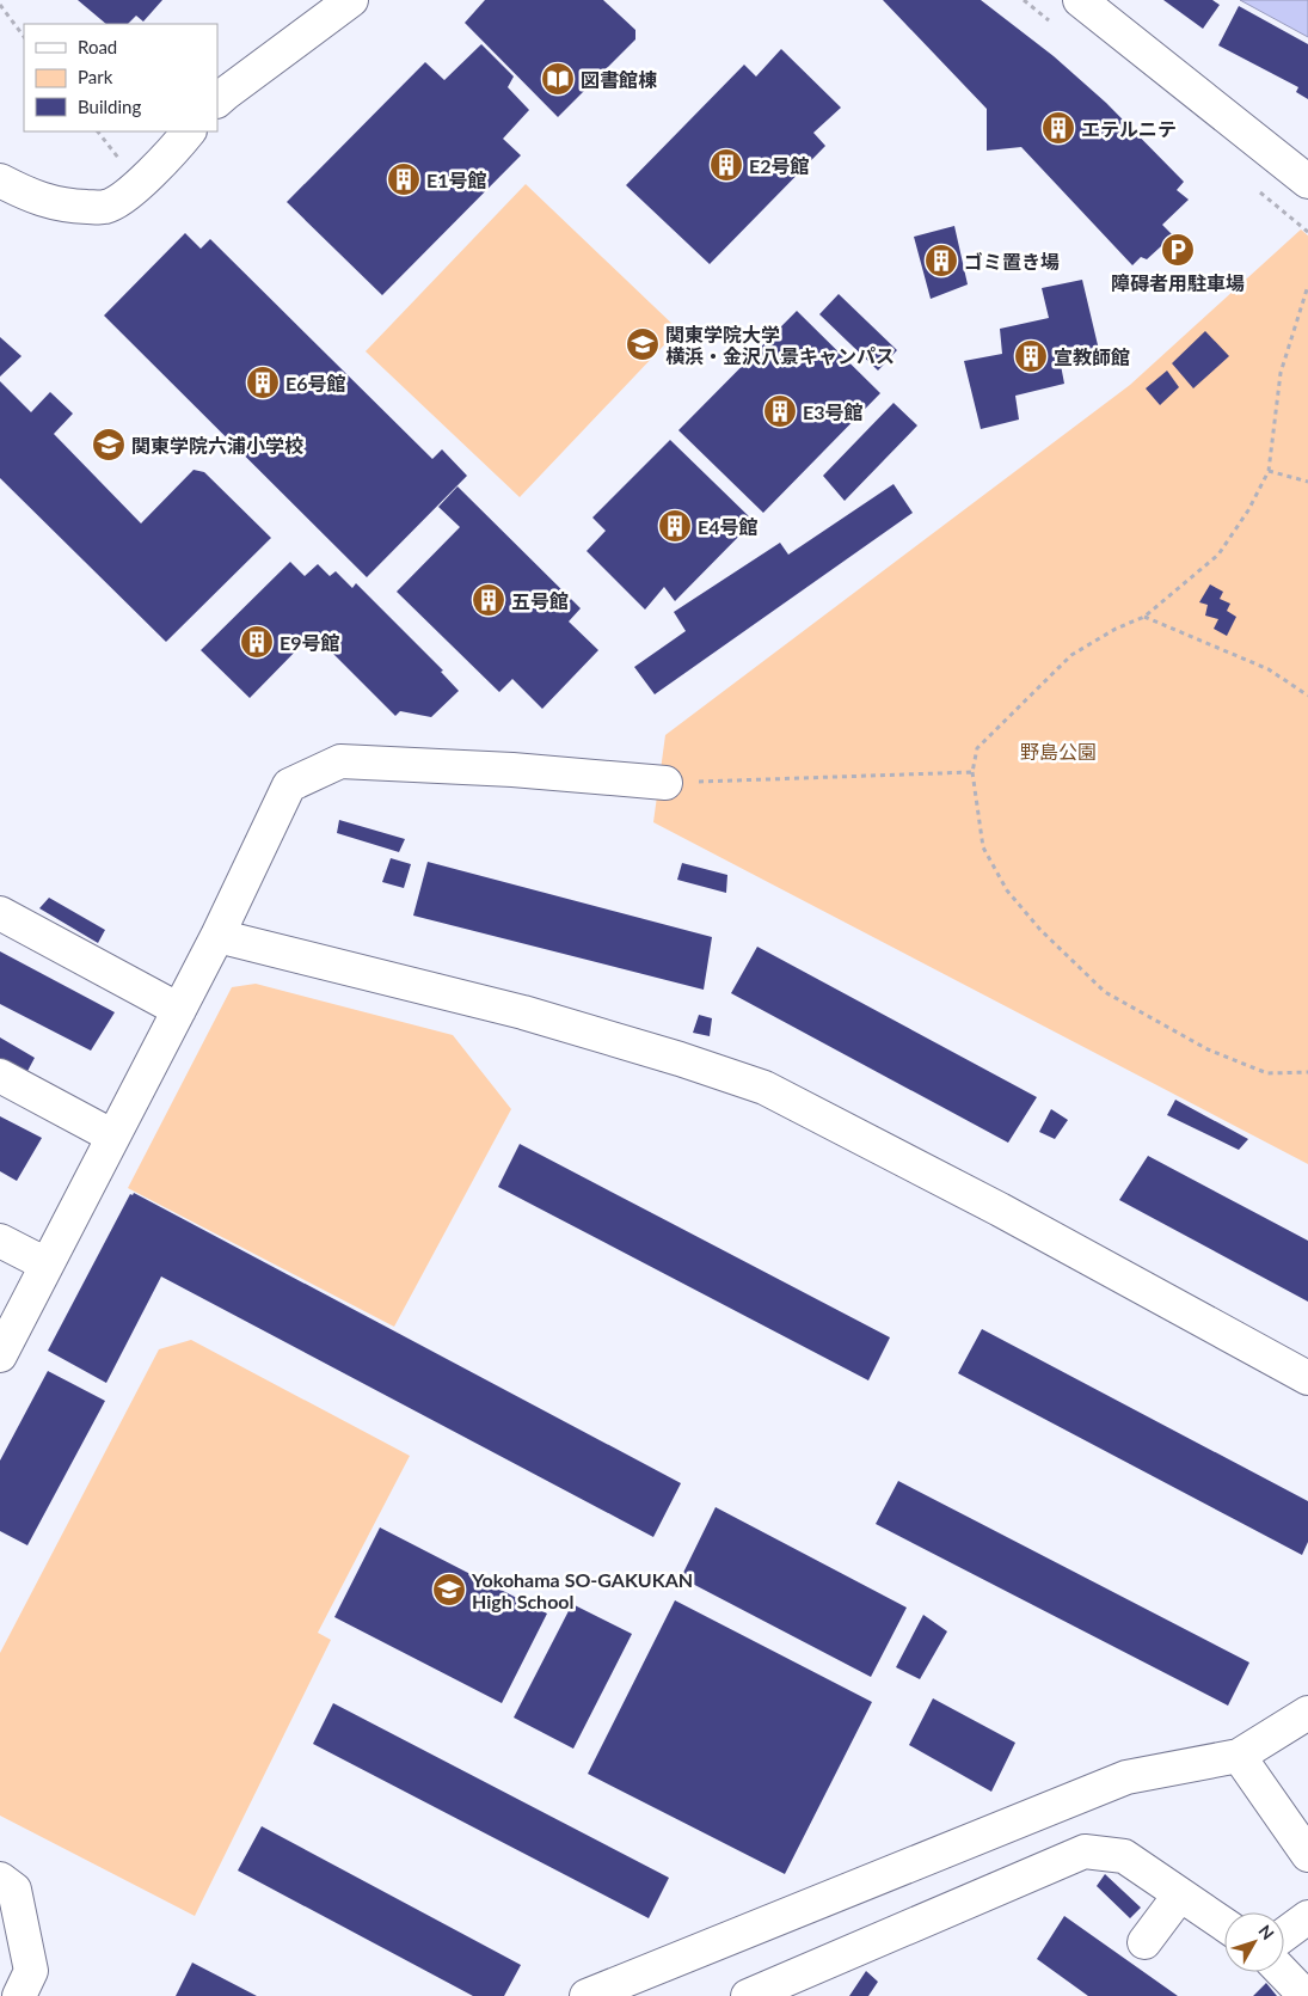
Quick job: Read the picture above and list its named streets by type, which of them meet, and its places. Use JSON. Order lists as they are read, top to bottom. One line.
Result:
{"parks":["野島公園"],"places":{"library":["図書館棟"],"building":["エテルニテ","E2号館","E1号館","ゴミ置き場","宣教師館","E6号館","E3号館","E4号館","五号館","E9号館"],"parking":["障碍者用駐車場"],"school or university":["関東学院大学 横浜・金沢八景キャンパス","関東学院六浦小学校","Yokohama SO-GAKUKAN High School"]},"legend":["Road","Park","Building"],"north":"top right"}
